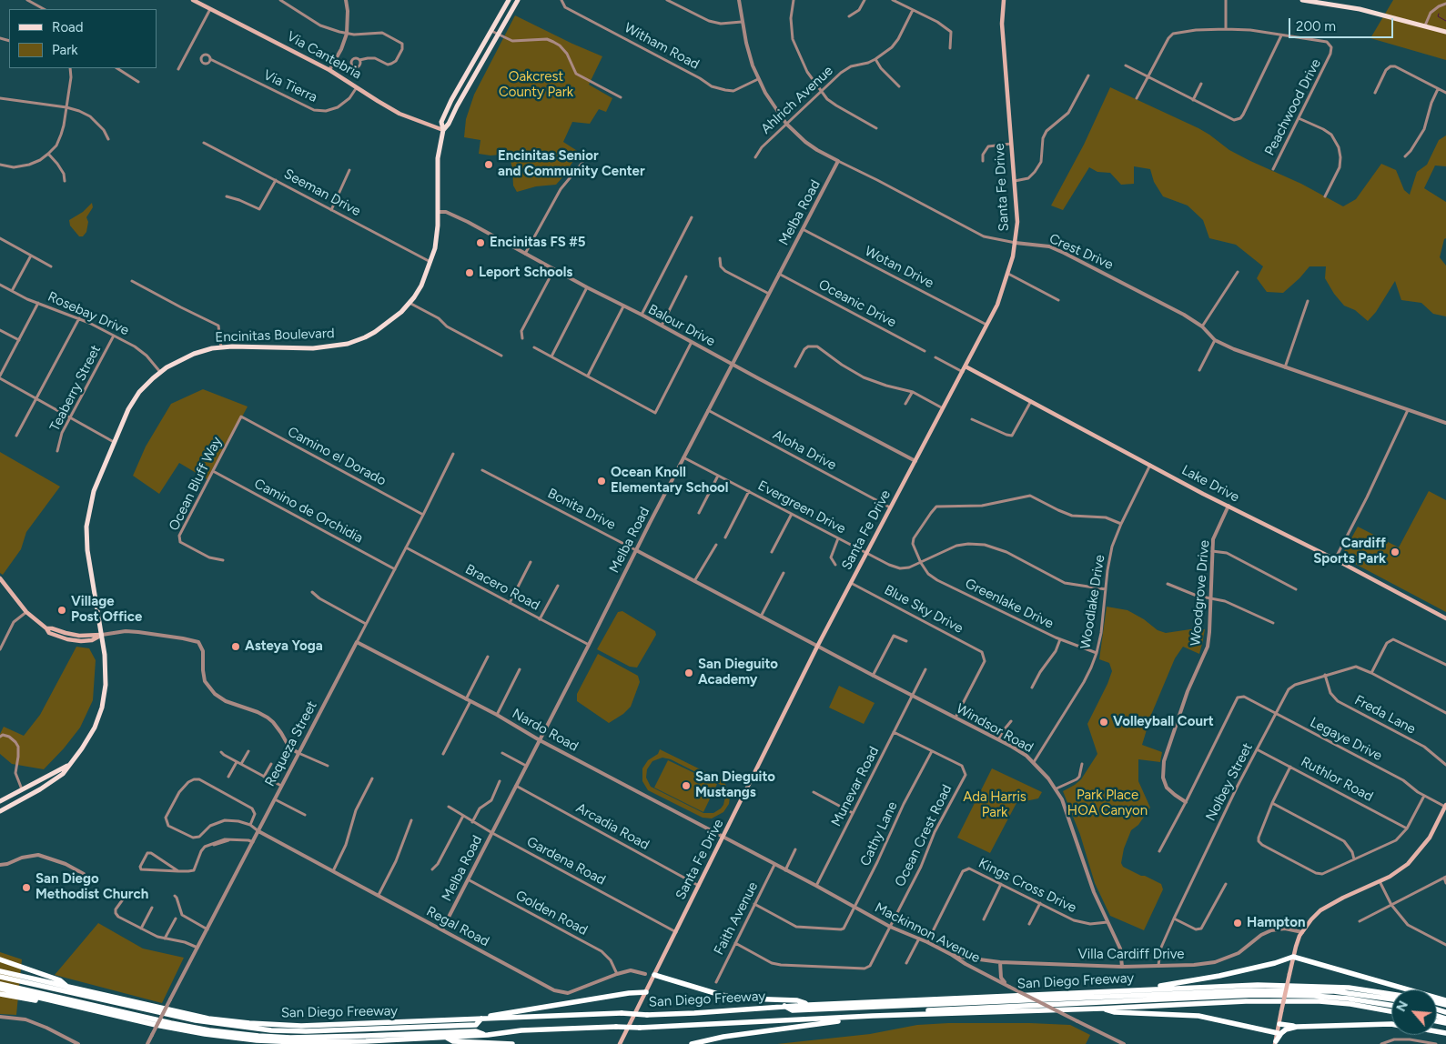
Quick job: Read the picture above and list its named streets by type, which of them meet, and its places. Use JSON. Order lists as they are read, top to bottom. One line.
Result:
{"streets":{"highway":["San Diego Freeway"],"main road":["Via Cantebria","Santa Fe Drive","Encinitas Boulevard","Lake Drive"],"street":["Witham Road","Via Tierra","Ahlrich Avenue","Peachwood Drive","Seeman Drive","Melba Road","Crest Drive","Wotan Drive","Oceanic Drive","Rosebay Drive","Balour Drive","Teaberry Street","Aloha Drive","Camino el Dorado","Ocean Bluff Way","Evergreen Drive","Bonita Drive","Camino de Orchidia","Bracero Road","Woodgrove Drive","Woodlake Drive","Greenlake Drive","Blue Sky Drive","Freda Lane","Windsor Road","Nardo Road","Legaye Drive","Requeza Street","Ruthlor Road","Nolbey Street","Munevar Road","Arcadia Road","Cathy Lane","Ocean Crest Road","Gardena Road","Kings Cross Drive","Golden Road","Faith Avenue","Regal Road","Mackinnon Avenue","Villa Cardiff Drive"]},"crossings":[["Witham Road","Crest Drive"],["Via Cantebria","Via Tierra"],["Via Cantebria","Encinitas Boulevard"],["Ahlrich Avenue","Crest Drive"],["Santa Fe Drive","Crest Drive"],["Santa Fe Drive","Wotan Drive"],["Santa Fe Drive","Balour Drive"],["Santa Fe Drive","Aloha Drive"],["Santa Fe Drive","Lake Drive"],["Santa Fe Drive","Evergreen Drive"],["Santa Fe Drive","Bonita Drive"],["Santa Fe Drive","Blue Sky Drive"],["Santa Fe Drive","Windsor Road"],["Santa Fe Drive","Nardo Road"],["Santa Fe Drive","Arcadia Road"],["Santa Fe Drive","Gardena Road"],["Santa Fe Drive","Regal Road"],["Santa Fe Drive","Mackinnon Avenue"],["Seeman Drive","Encinitas Boulevard"],["Melba Road","Crest Drive"],["Melba Road","Wotan Drive"],["Melba Road","Oceanic Drive"],["Melba Road","Balour Drive"],["Melba Road","Aloha Drive"],["Melba Road","Evergreen Drive"],["Melba Road","Bonita Drive"],["Melba Road","Bracero Road"],["Melba Road","Nardo Road"],["Melba Road","Arcadia Road"],["Melba Road","Gardena Road"],["Melba Road","Golden Road"],["Melba Road","Regal Road"],["Rosebay Drive","Encinitas Boulevard"],["Rosebay Drive","Teaberry Street"],["Balour Drive","Encinitas Boulevard"],["Camino el Dorado","Ocean Bluff Way"],["Camino el Dorado","Requeza Street"],["Ocean Bluff Way","Camino de Orchidia"],["Lake Drive","Woodgrove Drive"],["Lake Drive","Woodlake Drive"],["Evergreen Drive","Woodlake Drive"],["Evergreen Drive","Greenlake Drive"],["Bonita Drive","Windsor Road"],["Camino de Orchidia","Requeza Street"],["Bracero Road","Requeza Street"],["Woodgrove Drive","Legaye Drive"],["Woodlake Drive","Greenlake Drive"],["Woodlake Drive","Windsor Road"],["Blue Sky Drive","Windsor Road"],["Freda Lane","Nolbey Street"],["Windsor Road","Munevar Road"],["Windsor Road","Kings Cross Drive"],["Windsor Road","Villa Cardiff Drive"],["Nardo Road","Requeza Street"],["Nardo Road","Mackinnon Avenue"],["Legaye Drive","Nolbey Street"],["Requeza Street","Regal Road"],["Ruthlor Road","Nolbey Street"],["Nolbey Street","Villa Cardiff Drive"],["Munevar Road","Mackinnon Avenue"],["Cathy Lane","Ocean Crest Road"],["Cathy Lane","Faith Avenue"],["Cathy Lane","Mackinnon Avenue"],["Ocean Crest Road","Faith Avenue"],["Ocean Crest Road","Mackinnon Avenue"],["Kings Cross Drive","Mackinnon Avenue"],["Golden Road","Regal Road"],["Faith Avenue","Mackinnon Avenue"],["Mackinnon Avenue","Villa Cardiff Drive"]],"parks":["Oakcrest County Park","Park Place HOA Canyon","Ada Harris Park"],"places":["Encinitas Senior and Community Center","Encinitas FS #5","Leport Schools","Ocean Knoll Elementary School","Cardiff Sports Park","Village Post Office","Asteya Yoga","San Dieguito Academy","Volleyball Court","San Dieguito Mustangs","San Diego Methodist Church","Hampton"],"legend":["Road","Park"],"scale_bar":"200 m","north":"top left"}
